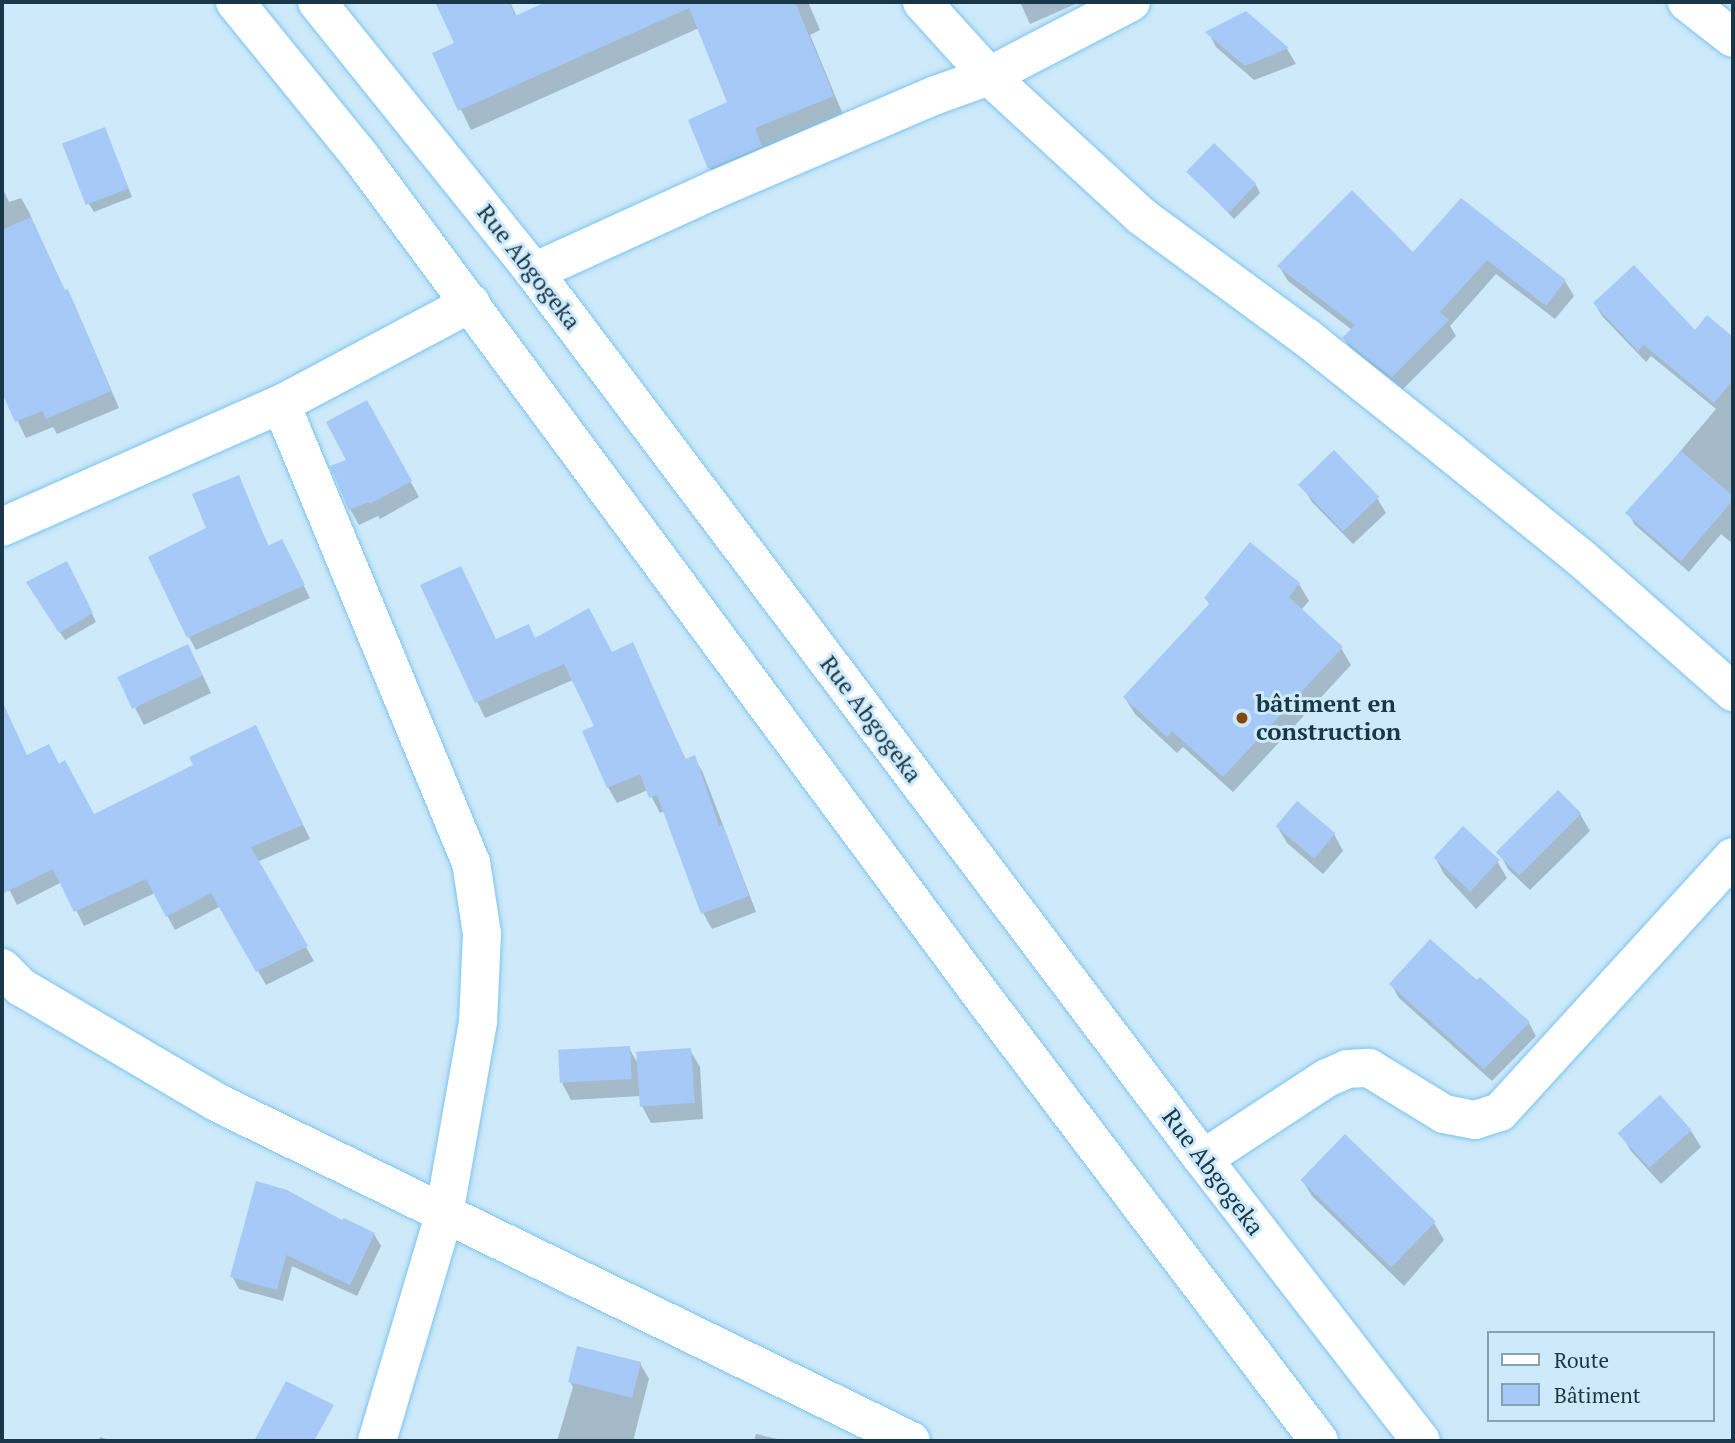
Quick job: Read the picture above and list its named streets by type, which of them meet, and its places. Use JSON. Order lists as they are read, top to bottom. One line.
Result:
{"streets":{"street":["Rue Abgogeka"]},"places":["bâtiment en construction"],"legend":["Route","Bâtiment"]}
